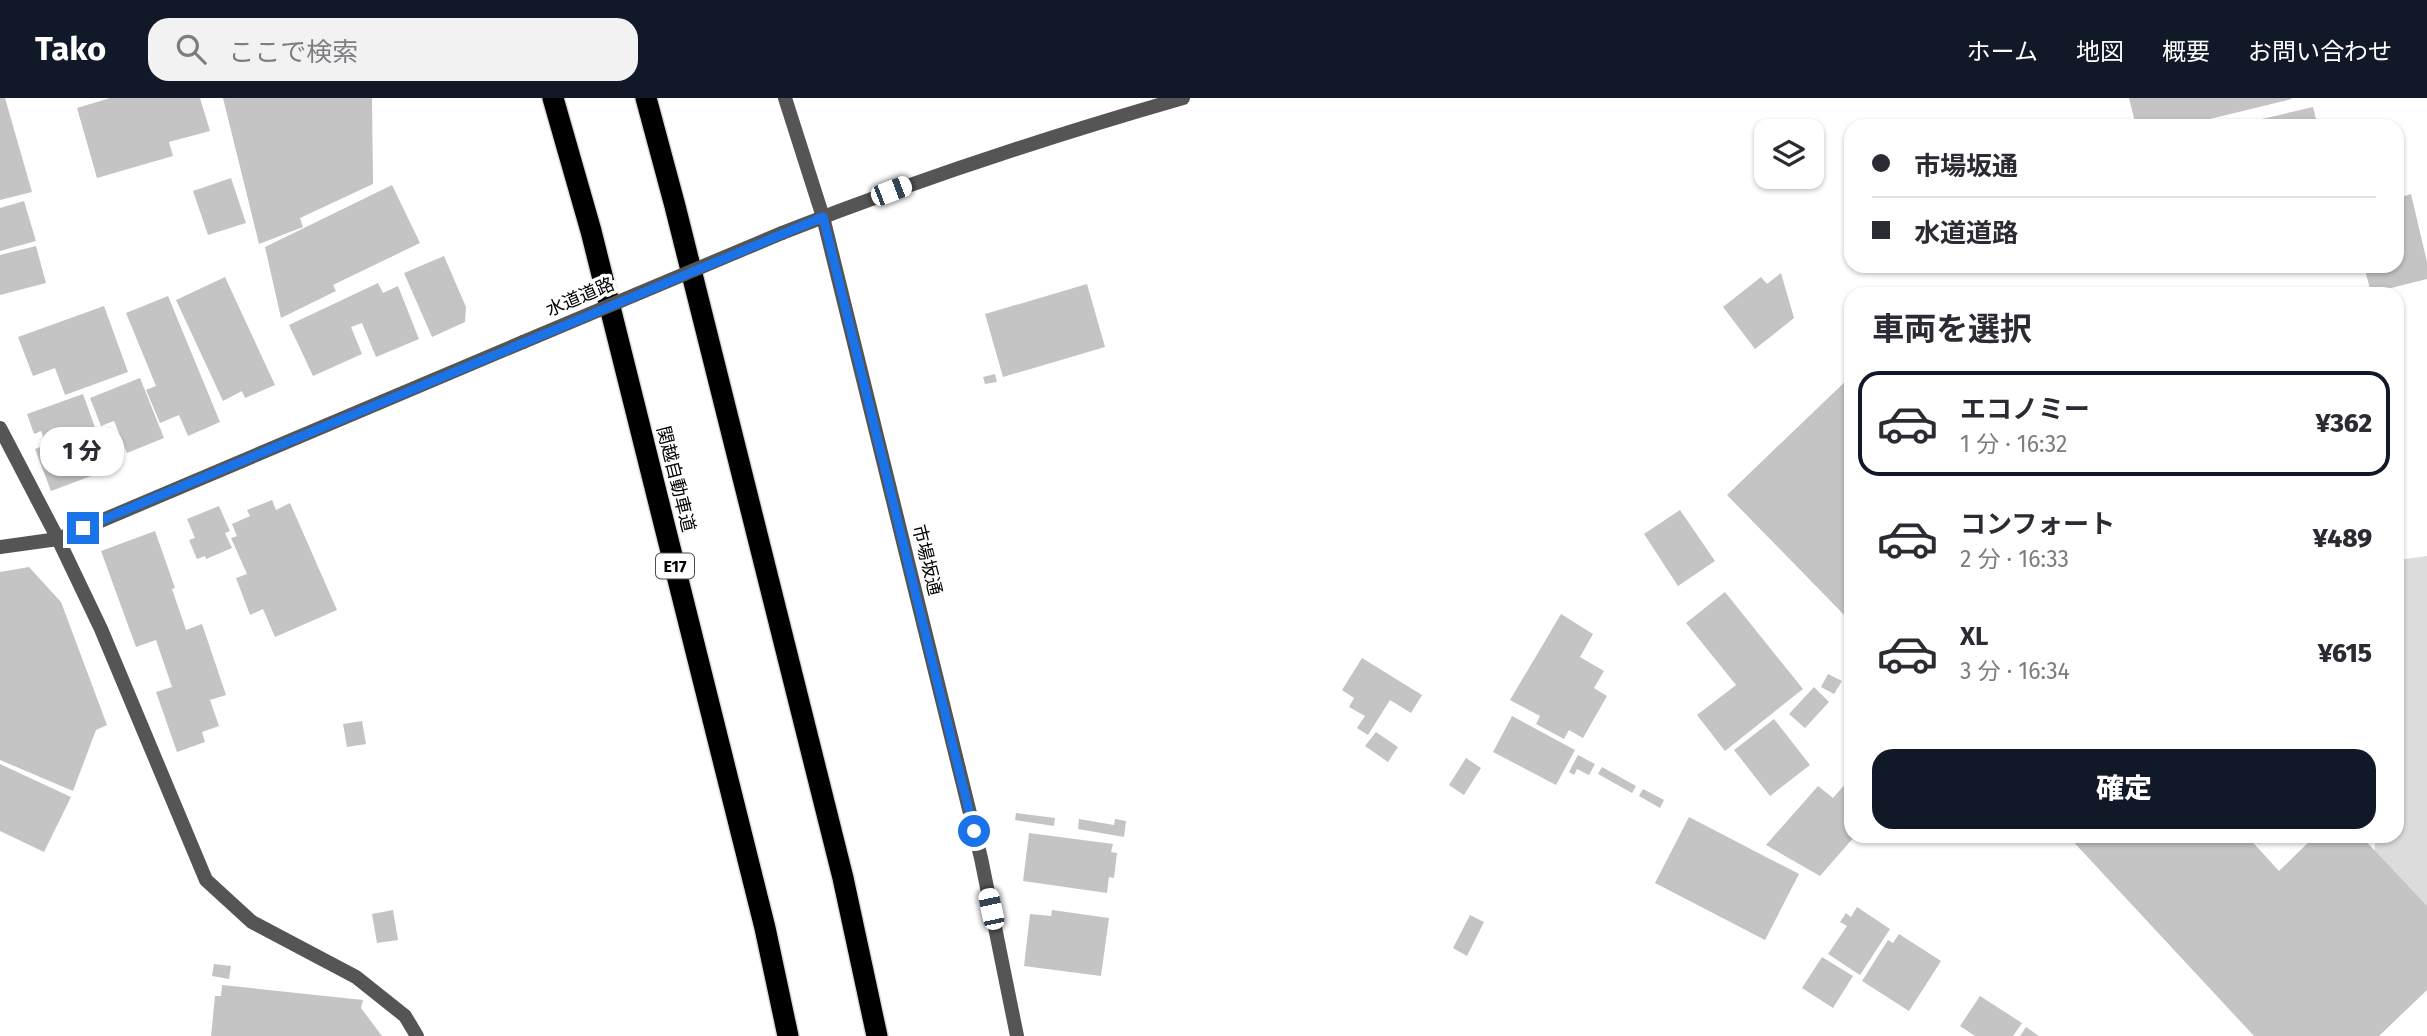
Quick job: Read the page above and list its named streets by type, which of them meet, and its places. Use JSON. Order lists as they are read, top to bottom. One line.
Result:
{"streets":{"highway":["関越自動車道","E17"],"street":["水道道路","市場坂通"]},"crossings":[["水道道路","市場坂通"]],"page":{"header":"Tako","search":"ここで検索","nav":["ホーム","地図","概要","お問い合わせ"],"banner":["市場坂通","水道道路"],"heading":"車両を選択","list":[{"name":"エコノミー","note":"1 分 · 16:32","value":"¥362"},{"name":"コンフォート","note":"2 分 · 16:33","value":"¥489"},{"name":"XL","note":"3 分 · 16:34","value":"¥615"}],"bubble":"1 分","buttons":"確定"}}
